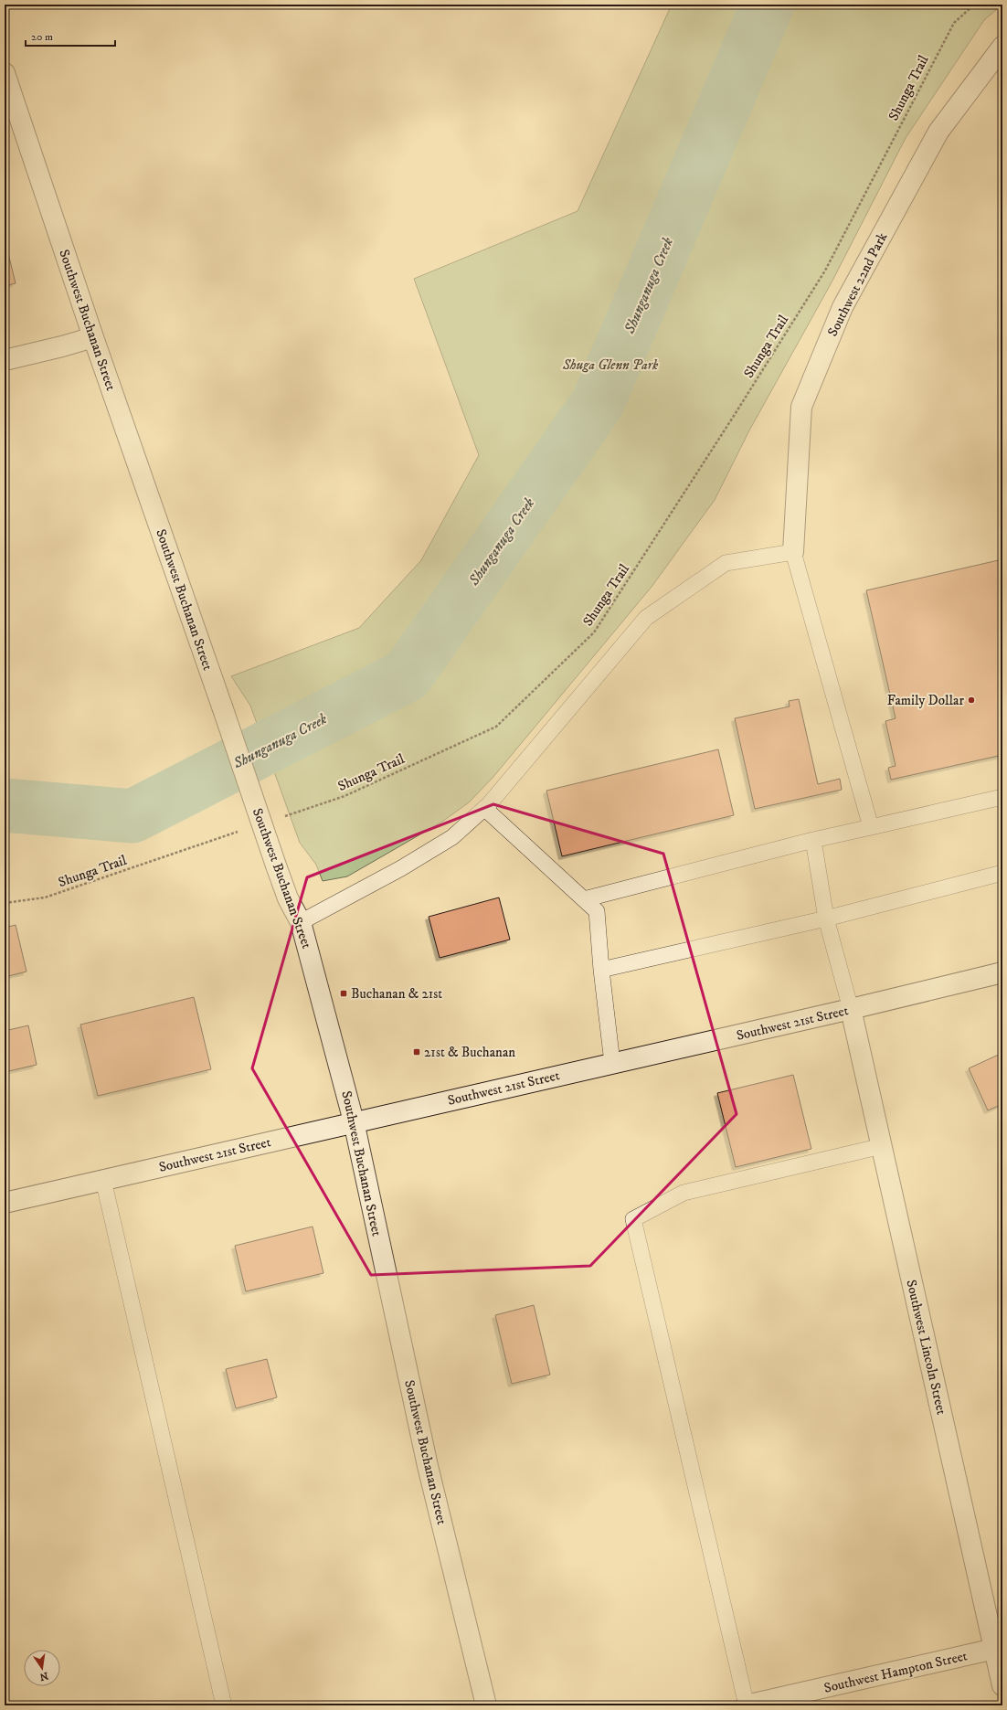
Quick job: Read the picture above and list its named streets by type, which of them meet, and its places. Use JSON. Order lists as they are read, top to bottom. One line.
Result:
{"streets":{"street":["Southwest 22nd Park","Southwest Buchanan Street","Southwest 21st Street","Southwest Lincoln Street","Southwest Hampton Street"],"path":["Shunga Trail"]},"crossings":[["Southwest Buchanan Street","Southwest 21st Street"],["Southwest 21st Street","Southwest Lincoln Street"],["Southwest Lincoln Street","Southwest Hampton Street"]],"water":["Shunganuga Creek"],"parks":["Shuga Glenn Park"],"places":{"other":["Family Dollar"],"transit":["Buchanan & 21st","21st & Buchanan"]},"scale_bar":"20 m","north":"bottom"}
